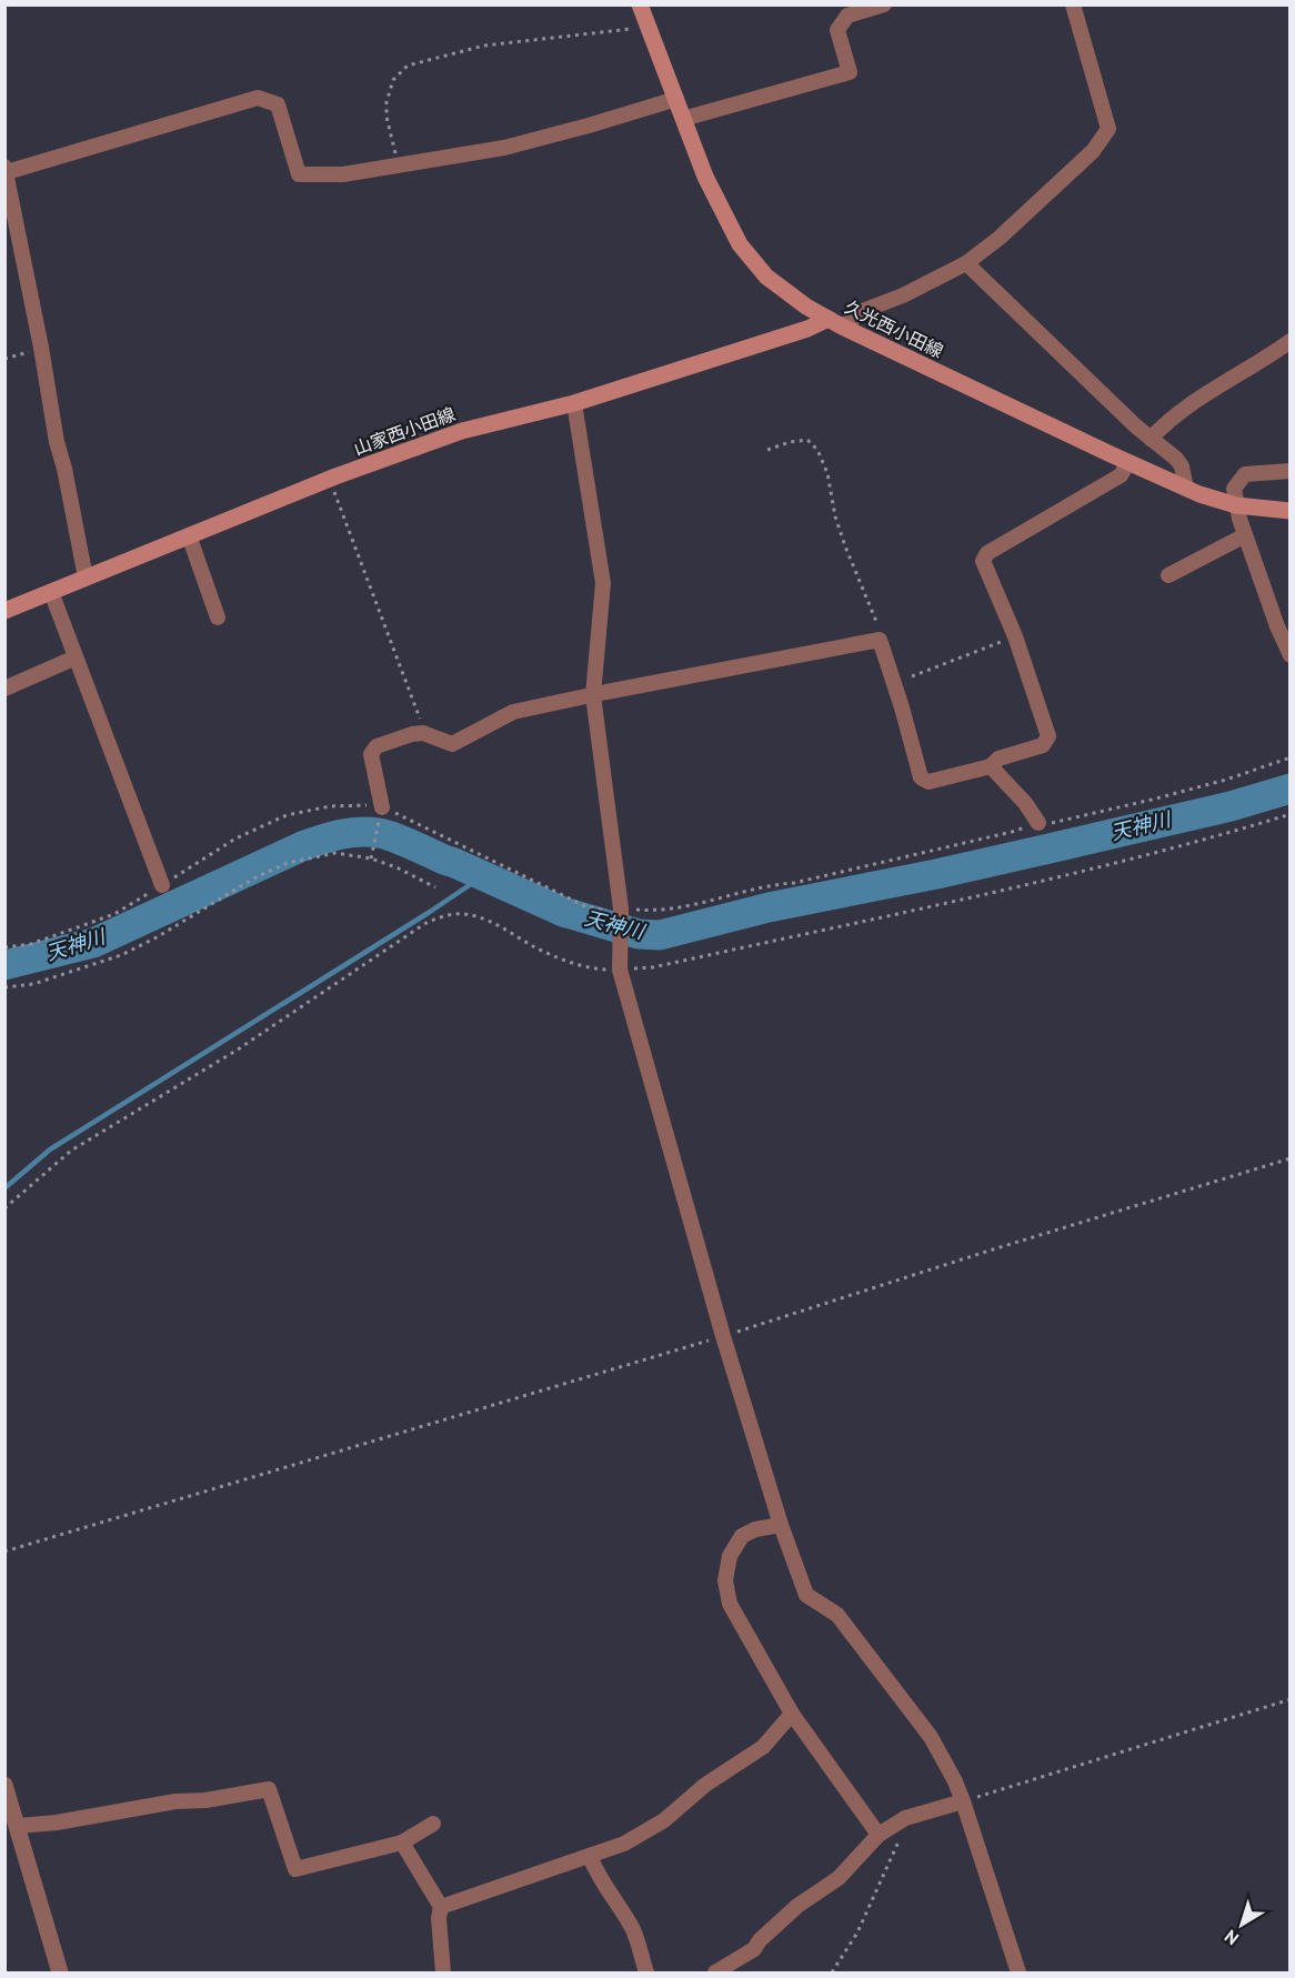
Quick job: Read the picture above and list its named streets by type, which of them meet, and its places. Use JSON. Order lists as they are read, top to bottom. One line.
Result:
{"streets":{"main road":["久光西小田線","山家西小田線"]},"crossings":[["久光西小田線","山家西小田線"]],"water":["天神川"],"north":"bottom left"}
